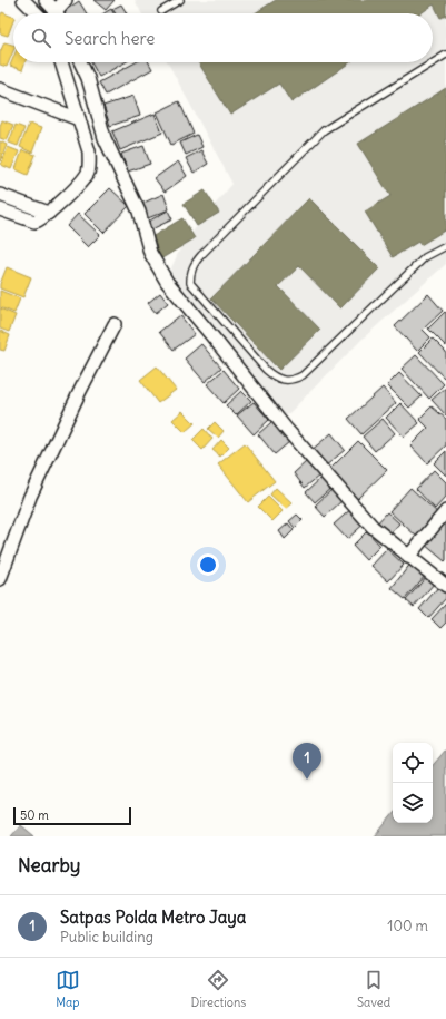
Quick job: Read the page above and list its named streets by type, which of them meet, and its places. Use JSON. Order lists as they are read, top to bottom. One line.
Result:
{"scale_bar":"50 m","page":{"search":"Search here","pins":"1","scale":"50 m","heading":"Nearby","list":[{"mark":"1","name":"Satpas Polda Metro Jaya","note":"Public building","value":"100 m"}],"nav":["Map","Directions","Saved"]}}
